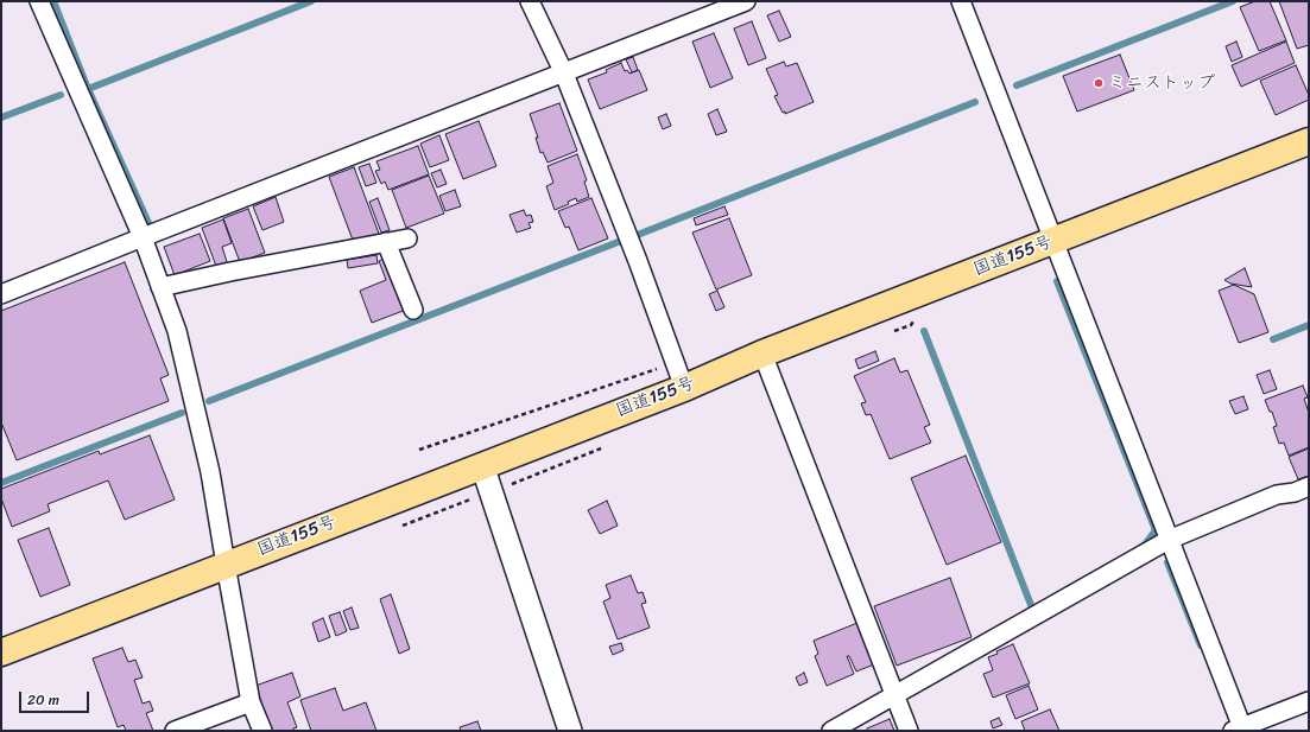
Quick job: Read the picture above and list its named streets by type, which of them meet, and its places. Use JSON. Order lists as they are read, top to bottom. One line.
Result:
{"streets":{"highway":["国道155号"]},"places":["ミニストップ"],"scale_bar":"20 m"}
